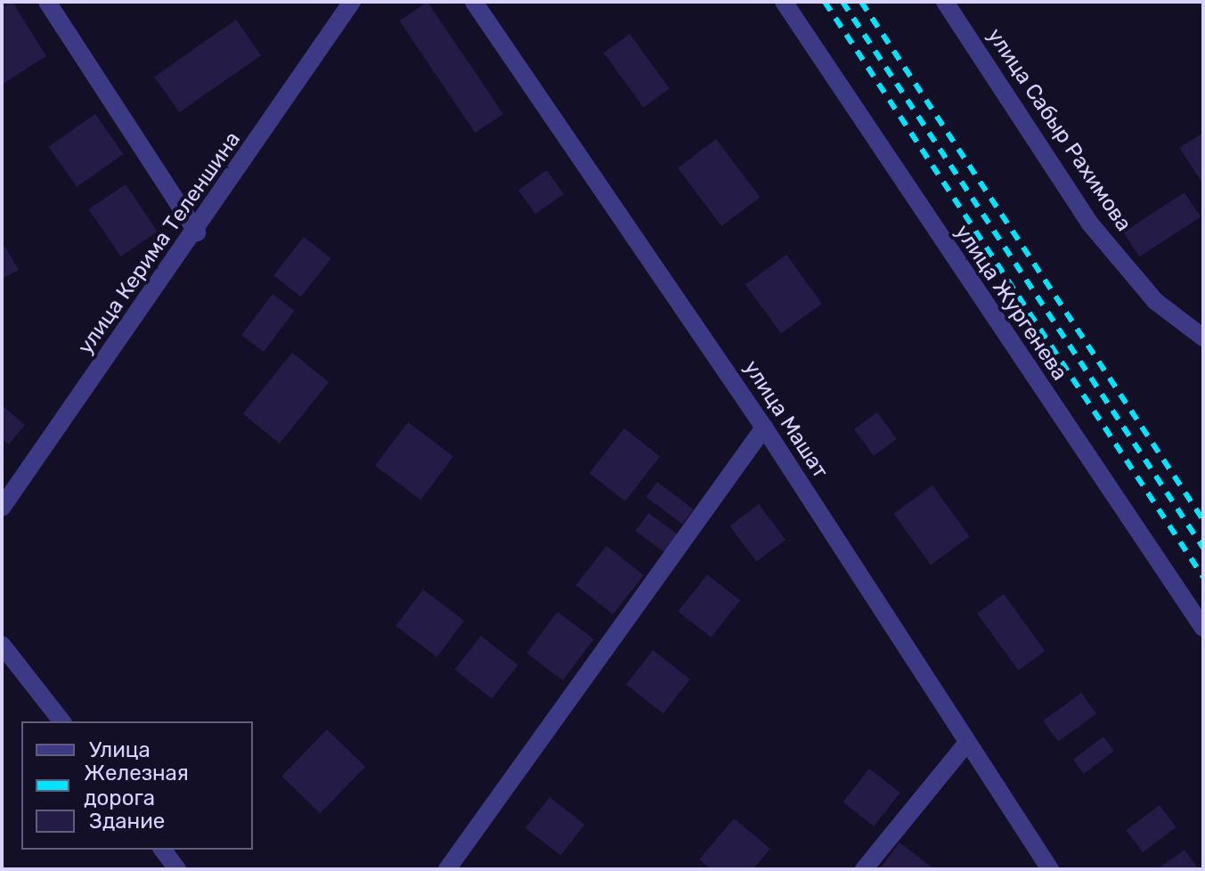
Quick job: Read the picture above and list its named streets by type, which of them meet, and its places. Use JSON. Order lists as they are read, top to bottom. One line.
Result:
{"streets":{"street":["улица Сабыр Рахимова","улица Керима Теленшина","улица Жургенева","улица Машат"]},"legend":["Улица","Железная дорога","Здание"]}
